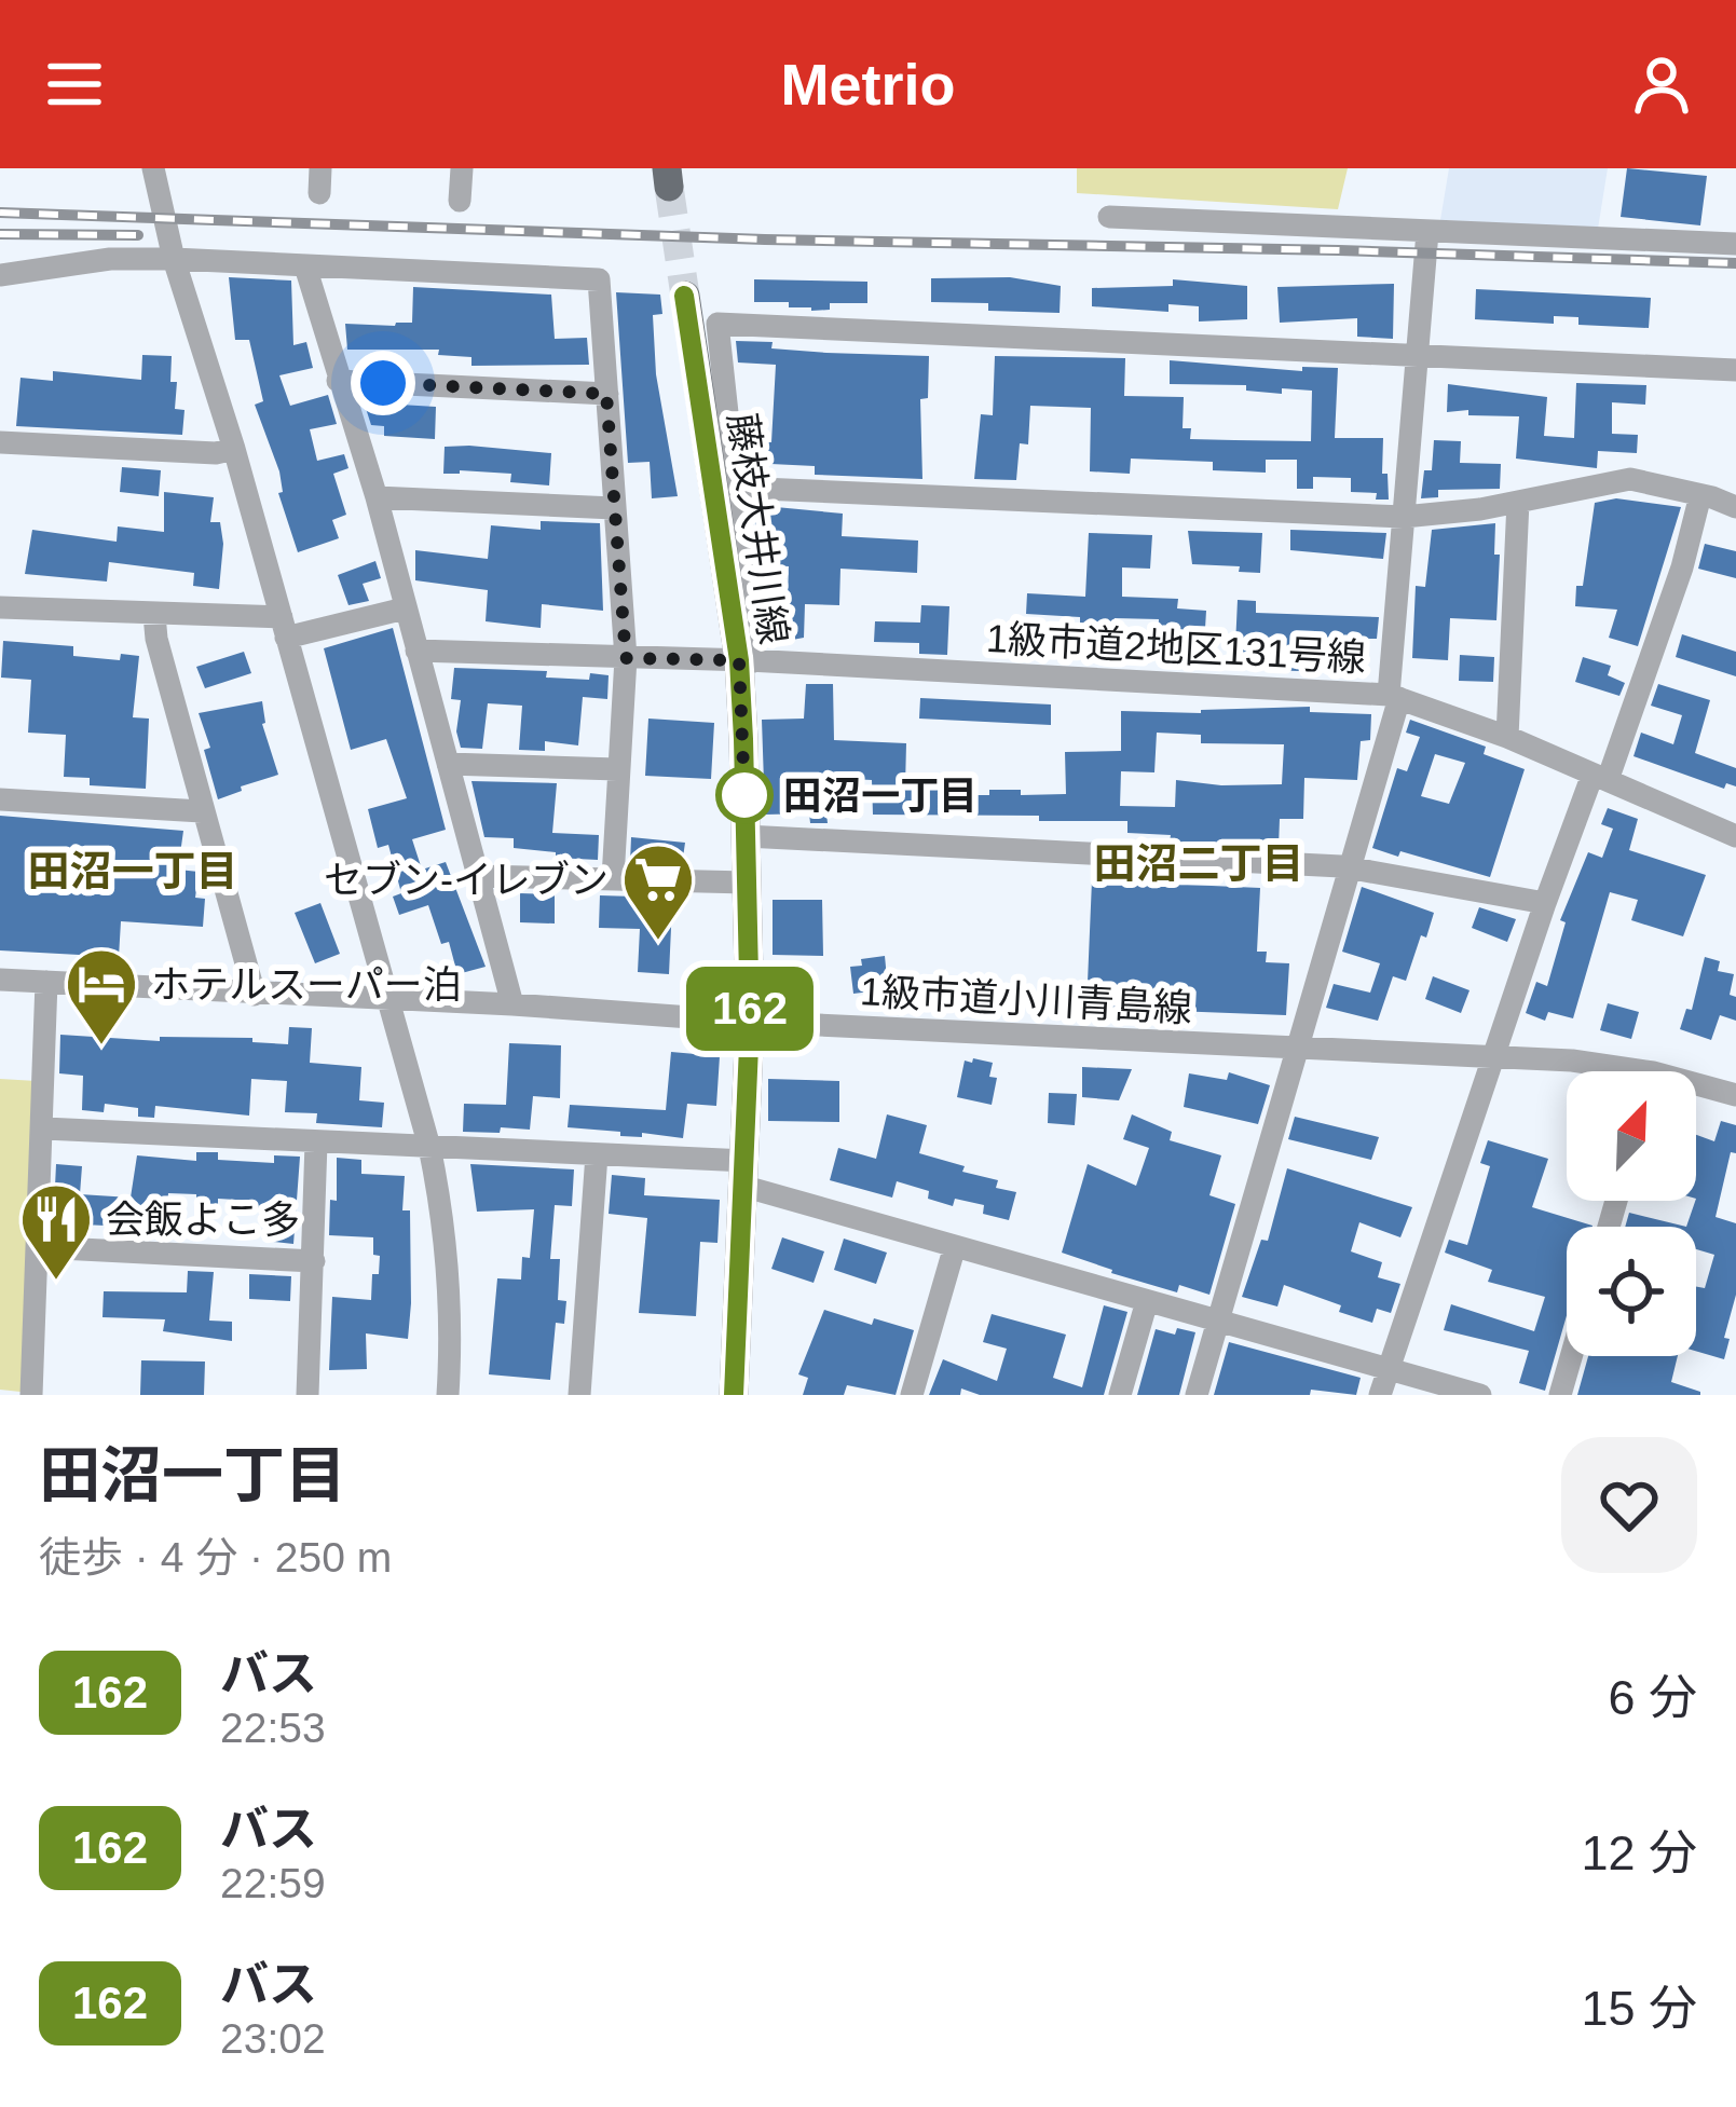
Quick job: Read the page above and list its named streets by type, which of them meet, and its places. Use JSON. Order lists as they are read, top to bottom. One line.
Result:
{"streets":{"main road":["藤枝大井川線"],"street":["1級市道2地区131号線","1級市道小川青島線"]},"crossings":[["藤枝大井川線","1級市道2地区131号線"],["藤枝大井川線","1級市道小川青島線"]],"districts":["田沼二丁目","田沼一丁目"],"places":{"other":["田沼一丁目"],"supermarket":["セブン-イレブン"],"hotel":["ホテルスーパー泊"],"restaurant":["会飯よこ多"]},"lines":["bus line 162"],"north":"top right","page":{"header":"Metrio","on_map":"162","heading":["田沼一丁目","徒歩 · 4 分 · 250 m"],"list":[{"mark":"162","name":"バス","note":"22:53","value":"6 分"},{"mark":"162","name":"バス","note":"22:59","value":"12 分"},{"mark":"162","name":"バス","note":"23:02","value":"15 分"}]}}
